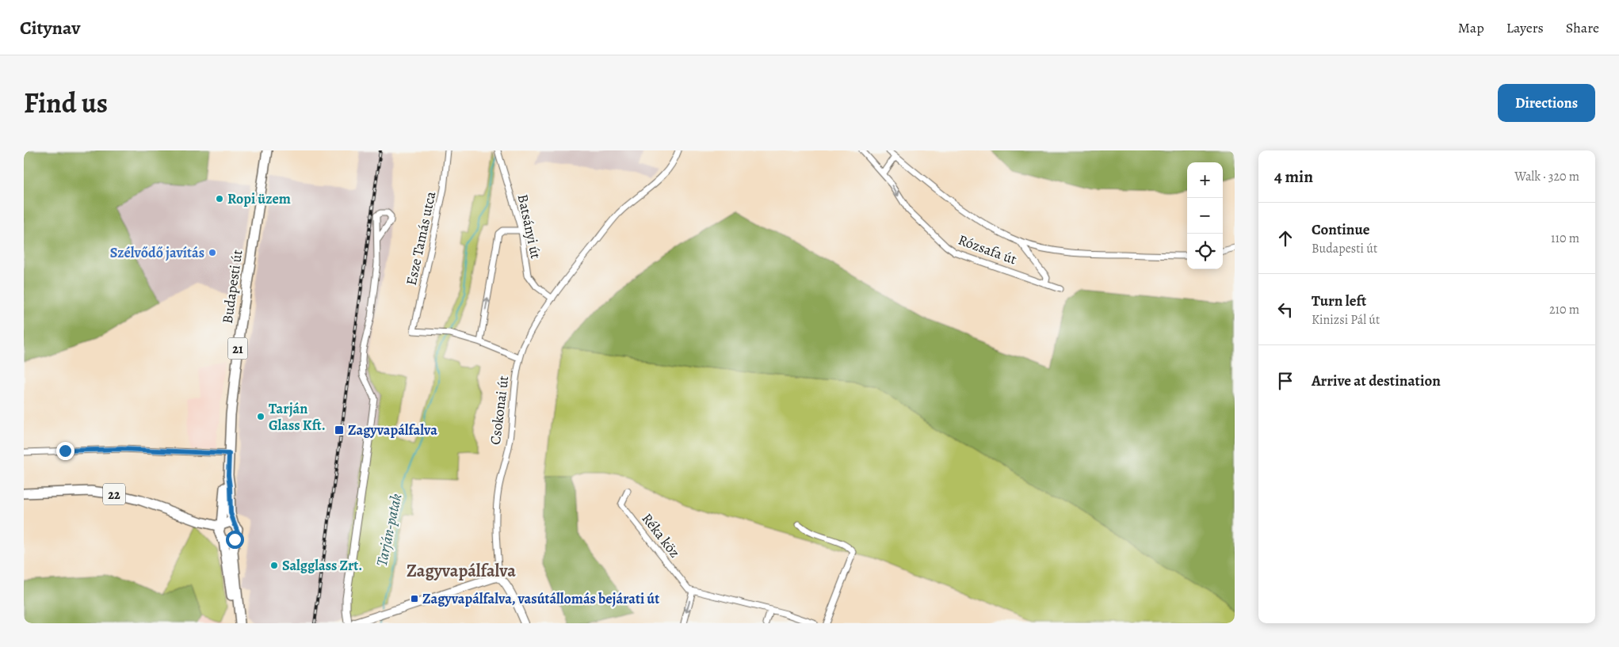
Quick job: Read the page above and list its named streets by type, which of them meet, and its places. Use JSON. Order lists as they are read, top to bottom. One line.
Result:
{"streets":{"main road":["Budapesti út","21","22"],"street":["Batsányi út","Esze Tamás utca","Rózsafa út","Csokonai út","Réka köz"]},"crossings":[["Batsányi út","Csokonai út"],["Budapesti út","21"],["Budapesti út","22"],["21","22"]],"districts":["Zagyvapálfalva"],"water":["Tarján-patak"],"places":{"other":["Ropi üzem","Szélvődő javítás","Tarján Glass Kft.","Salgglass Zrt."],"transit":["Zagyvapálfalva","Zagyvapálfalva, vasútállomás bejárati út"]},"page":{"header":"Citynav","nav":["Map","Layers","Share"],"title":"Find us","buttons":"Directions","heading":["4 min","Walk · 320 m"],"map_buttons":["+","−"],"list":[["Continue","Budapesti út","110 m"],["Turn left","Kinizsi Pál út","210 m"],"Arrive at destination"]}}
